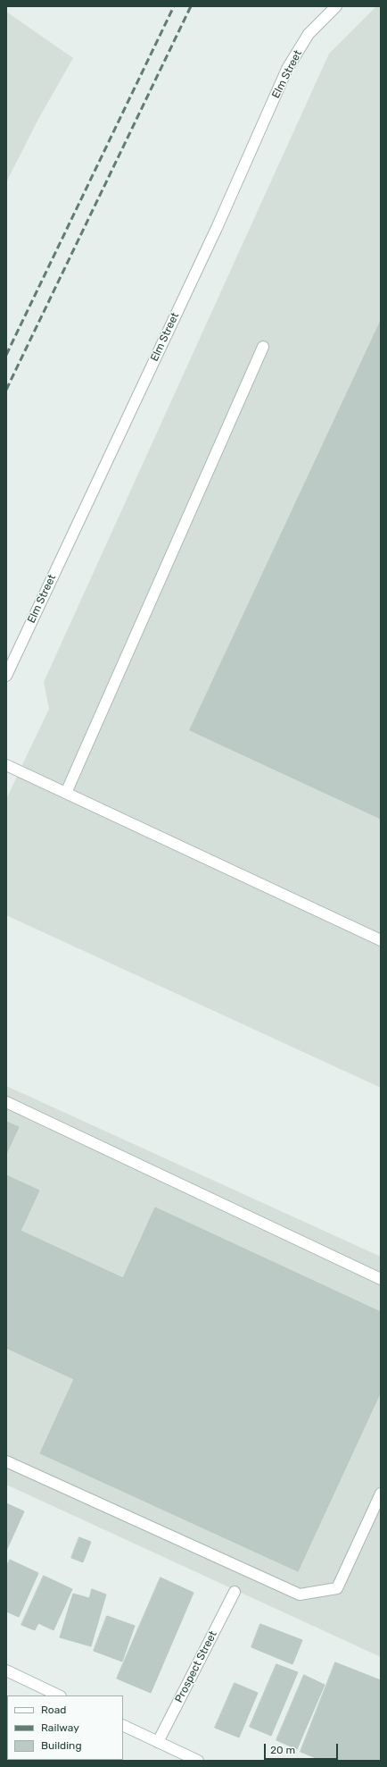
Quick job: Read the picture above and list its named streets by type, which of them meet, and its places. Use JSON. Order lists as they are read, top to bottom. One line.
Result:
{"streets":{"street":["Elm Street","Prospect Street"]},"legend":["Road","Railway","Building"],"scale_bar":"20 m"}
